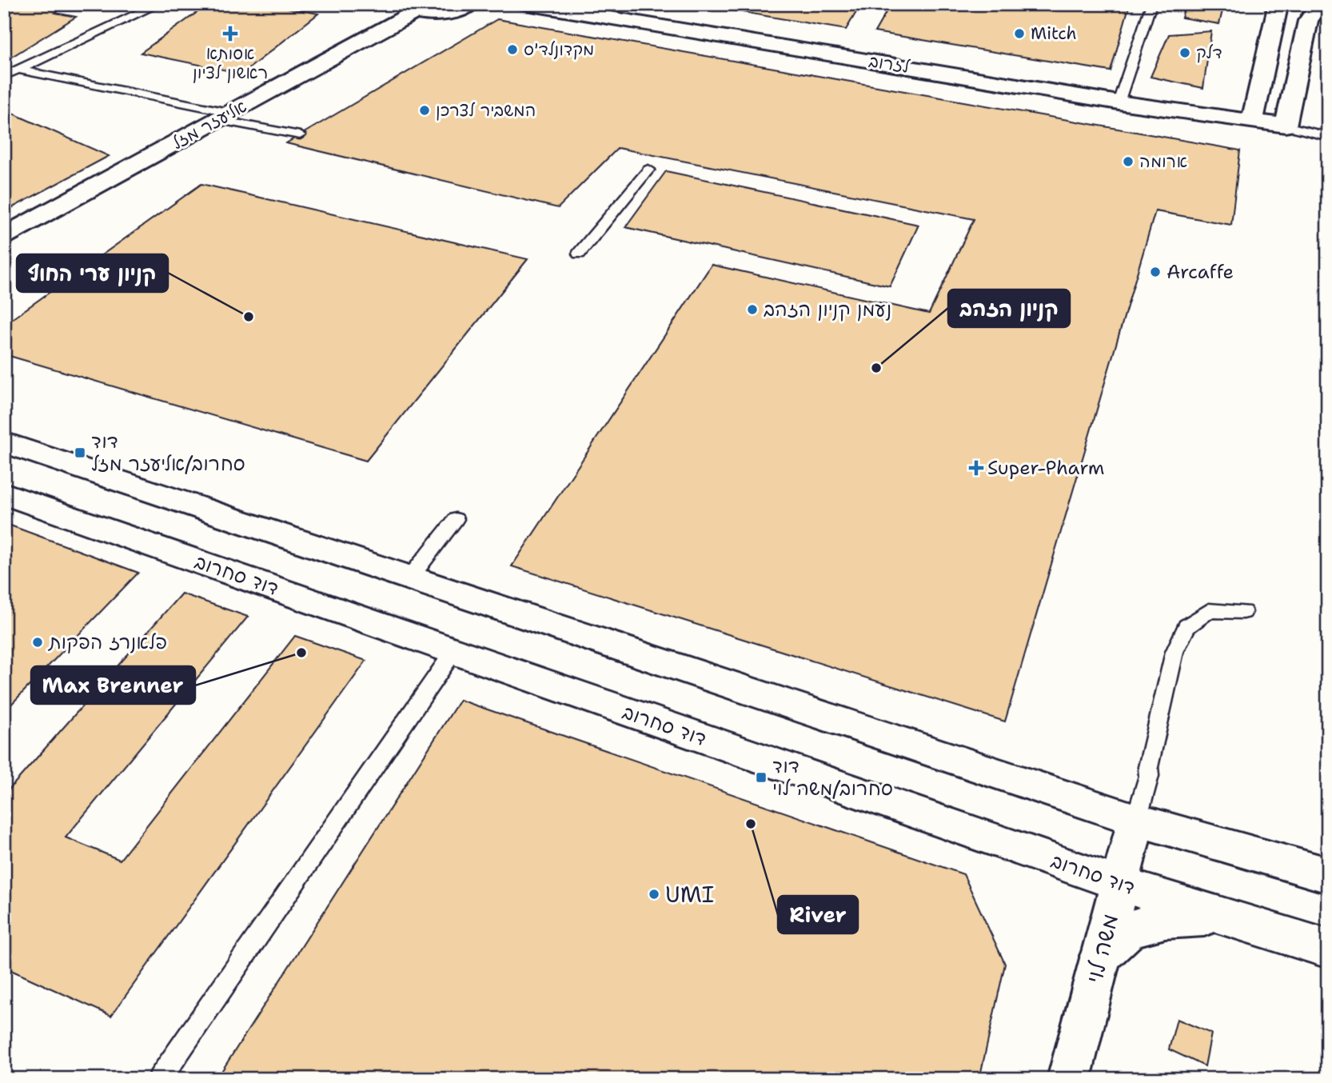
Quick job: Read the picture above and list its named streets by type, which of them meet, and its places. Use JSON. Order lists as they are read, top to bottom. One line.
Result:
{"streets":{"street":["לזרוב","אליעזר מזל","דוד סחרוב","משה לוי"]},"crossings":[["דוד סחרוב","משה לוי"]],"places":{"health":["אסותא ראשון לציון","Super-Pharm"],"other":["Mitch","מקדונלד'ס","דלק","המשביר לצרכן","ארומה","Arcaffe","נעמן קניון הזהב","קניון ערי החוף","קניון הזהב","פלאנרז הפקות","Max Brenner","River","UMI"],"transit":["דוד סחרוב/אליעזר מזל","דוד סחרוב/משה לוי"]}}
